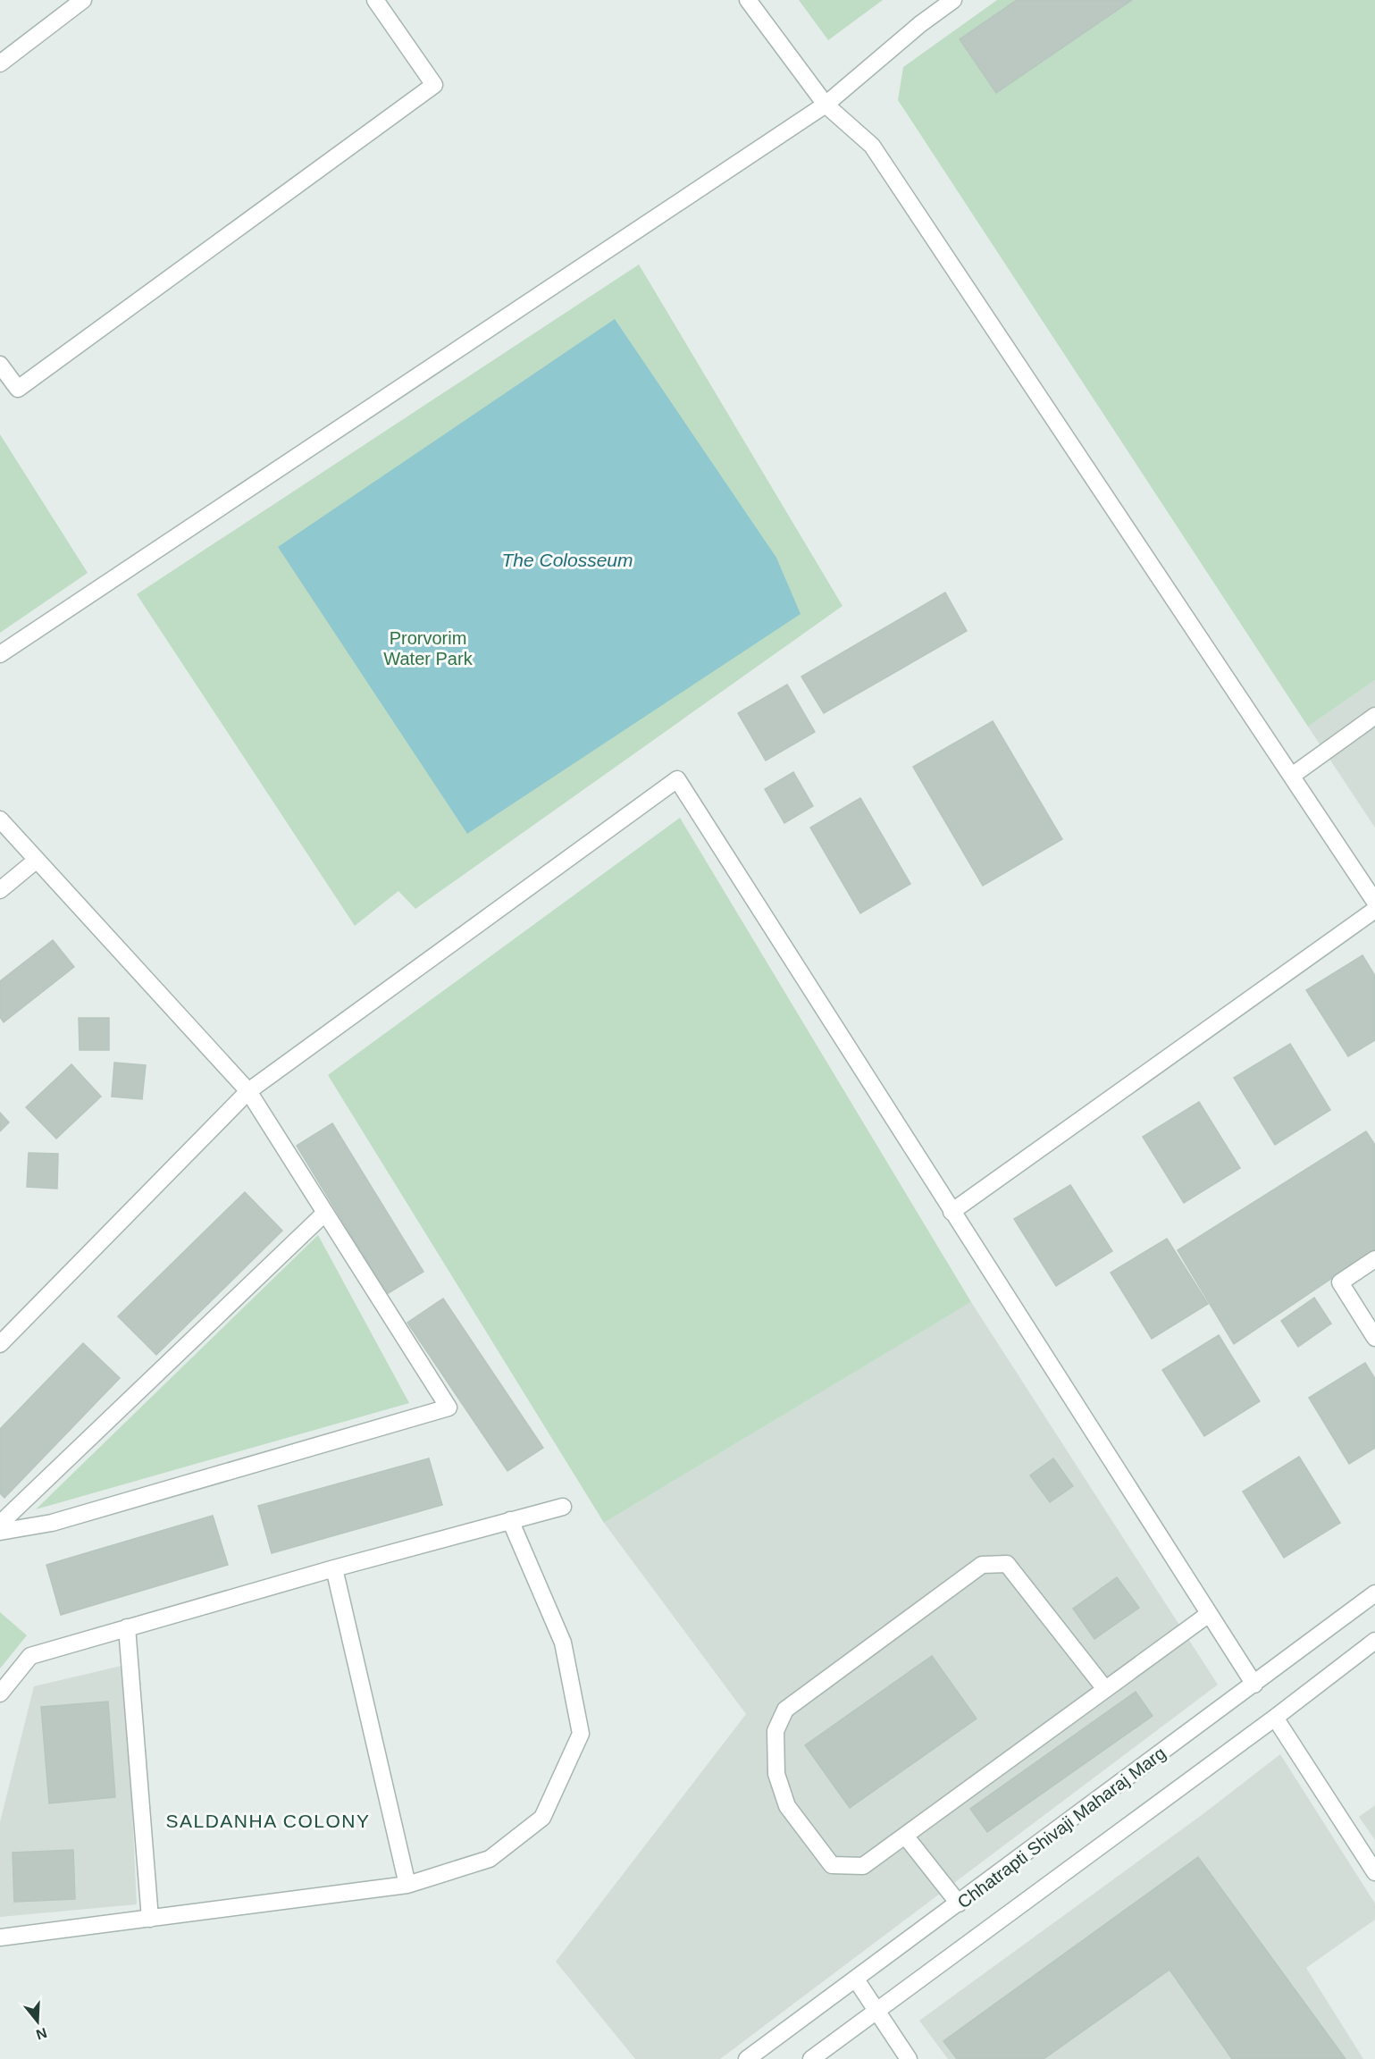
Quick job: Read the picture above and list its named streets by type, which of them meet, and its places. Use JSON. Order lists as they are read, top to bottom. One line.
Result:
{"streets":{"street":["Chhatrapti Shivaji Maharaj Marg"]},"districts":["SALDANHA COLONY"],"water":["The Colosseum"],"parks":["Prorvorim Water Park"],"north":"bottom"}
